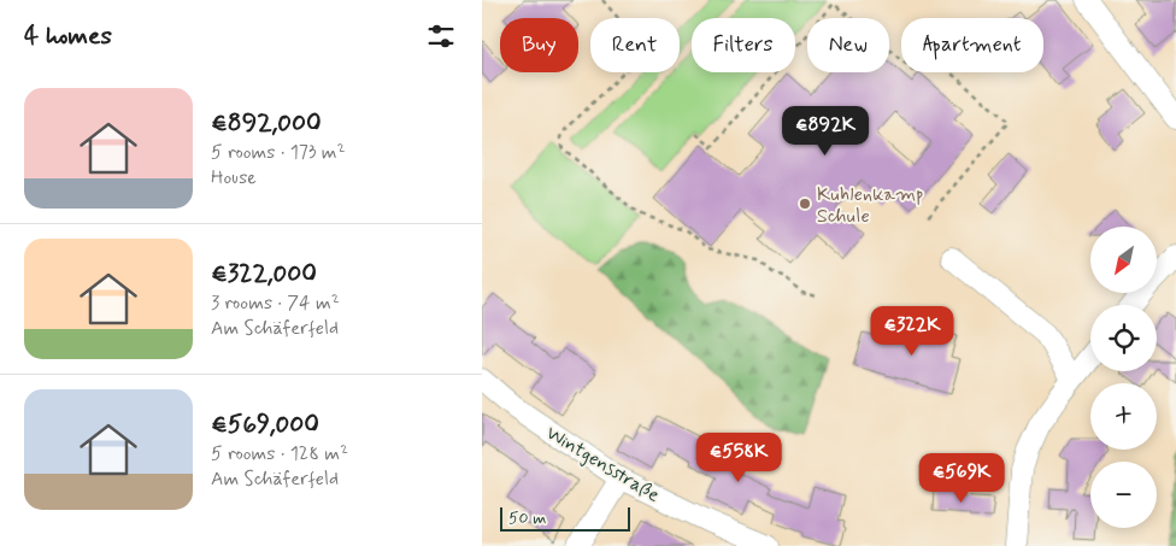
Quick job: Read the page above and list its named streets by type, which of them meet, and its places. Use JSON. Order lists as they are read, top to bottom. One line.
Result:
{"streets":{"street":["Wintgensstraße"]},"places":["Kuhlenkamp Schule"],"scale_bar":"50 m","north":"bottom left","page":{"heading":"4 homes","chip":["Buy","Rent","Filters","New","Apartment"],"list":[{"name":"€892,000","note":"5 rooms · 173 m² · House"},{"name":"€322,000","note":"3 rooms · 74 m² · Am Schäferfeld"},{"name":"€569,000","note":"5 rooms · 128 m² · Am Schäferfeld"}],"price":["€892K","€322K","€558K","€569K"],"map_buttons":["+","−"],"scale":"50 m"}}
